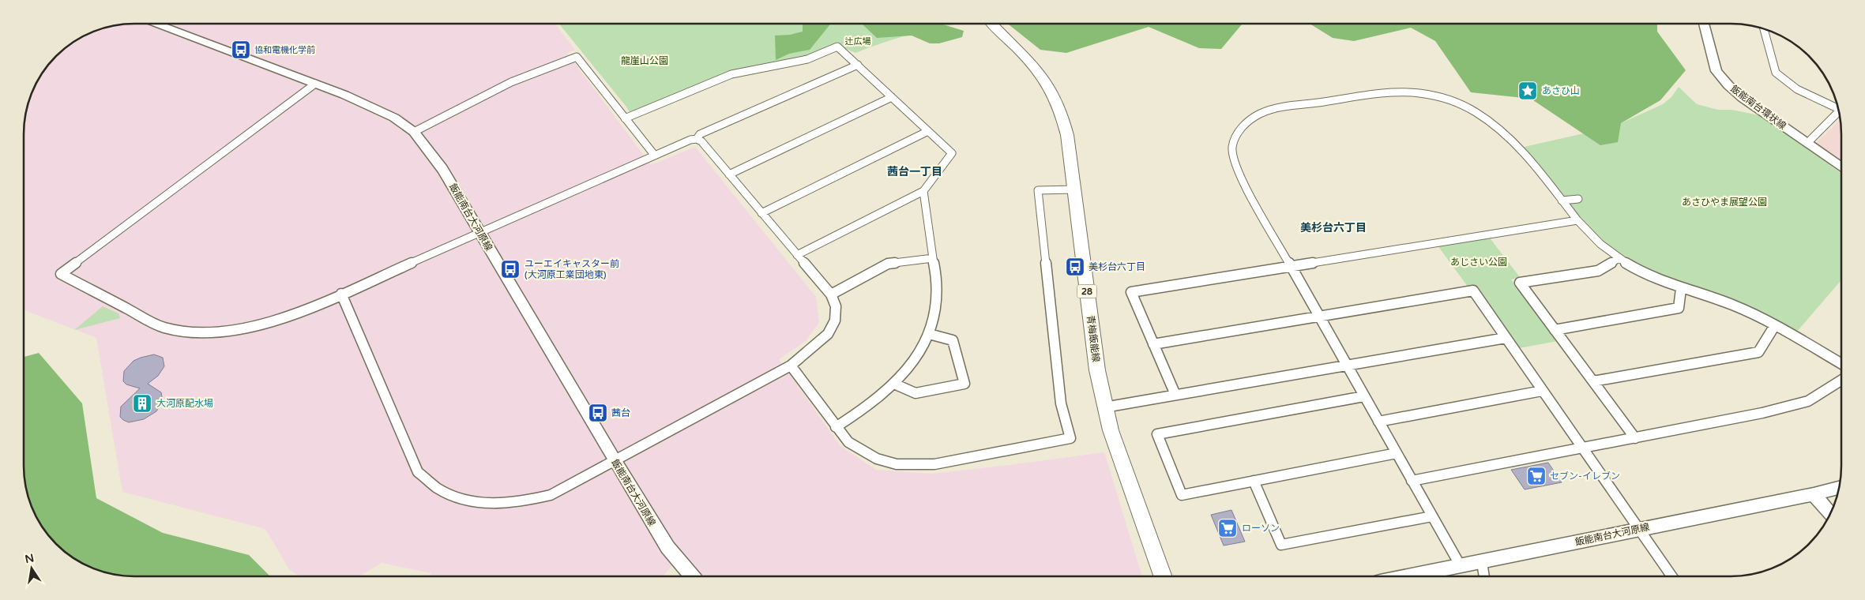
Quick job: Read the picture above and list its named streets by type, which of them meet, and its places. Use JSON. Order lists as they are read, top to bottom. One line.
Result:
{"streets":{"main road":["28","青梅飯能線"],"street":["飯能南台環状線","飯能南台大河原線"]},"districts":["茜台一丁目","美杉台六丁目"],"parks":["辻広場","龍崖山公園","あさひやま展望公園","あじさい公園"],"places":{"bus stop":["協和電機化学前","美杉台六丁目","ユーエイキャスター前 (大河原工業団地東)","茜台"],"place":["あさひ山"],"building":["大河原配水場"],"supermarket":["セブン-イレブン","ローソン"]},"north":"top"}
